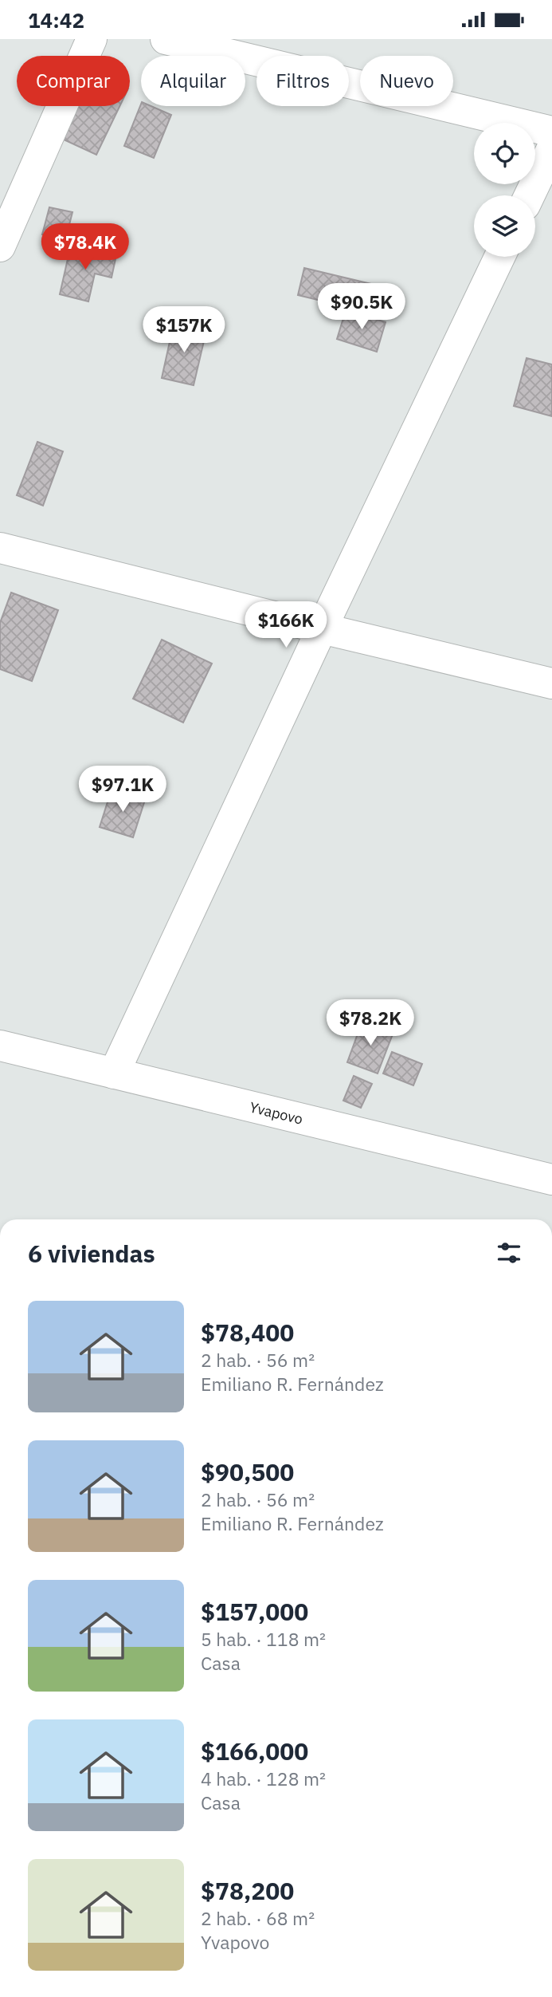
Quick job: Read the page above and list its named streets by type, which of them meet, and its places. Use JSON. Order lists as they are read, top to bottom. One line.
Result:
{"streets":{"street":["Yvapovo"]},"page":{"status":"14:42","chip":["Comprar","Alquilar","Filtros","Nuevo"],"price":["$78.4K","$90.5K","$157K","$166K","$97.1K","$78.2K"],"heading":"6 viviendas","list":[{"name":"$78,400","note":"2 hab. · 56 m² · Emiliano R. Fernández"},{"name":"$90,500","note":"2 hab. · 56 m² · Emiliano R. Fernández"},{"name":"$157,000","note":"5 hab. · 118 m² · Casa"},{"name":"$166,000","note":"4 hab. · 128 m² · Casa"},{"name":"$78,200","note":"2 hab. · 68 m² · Yvapovo"}]}}
